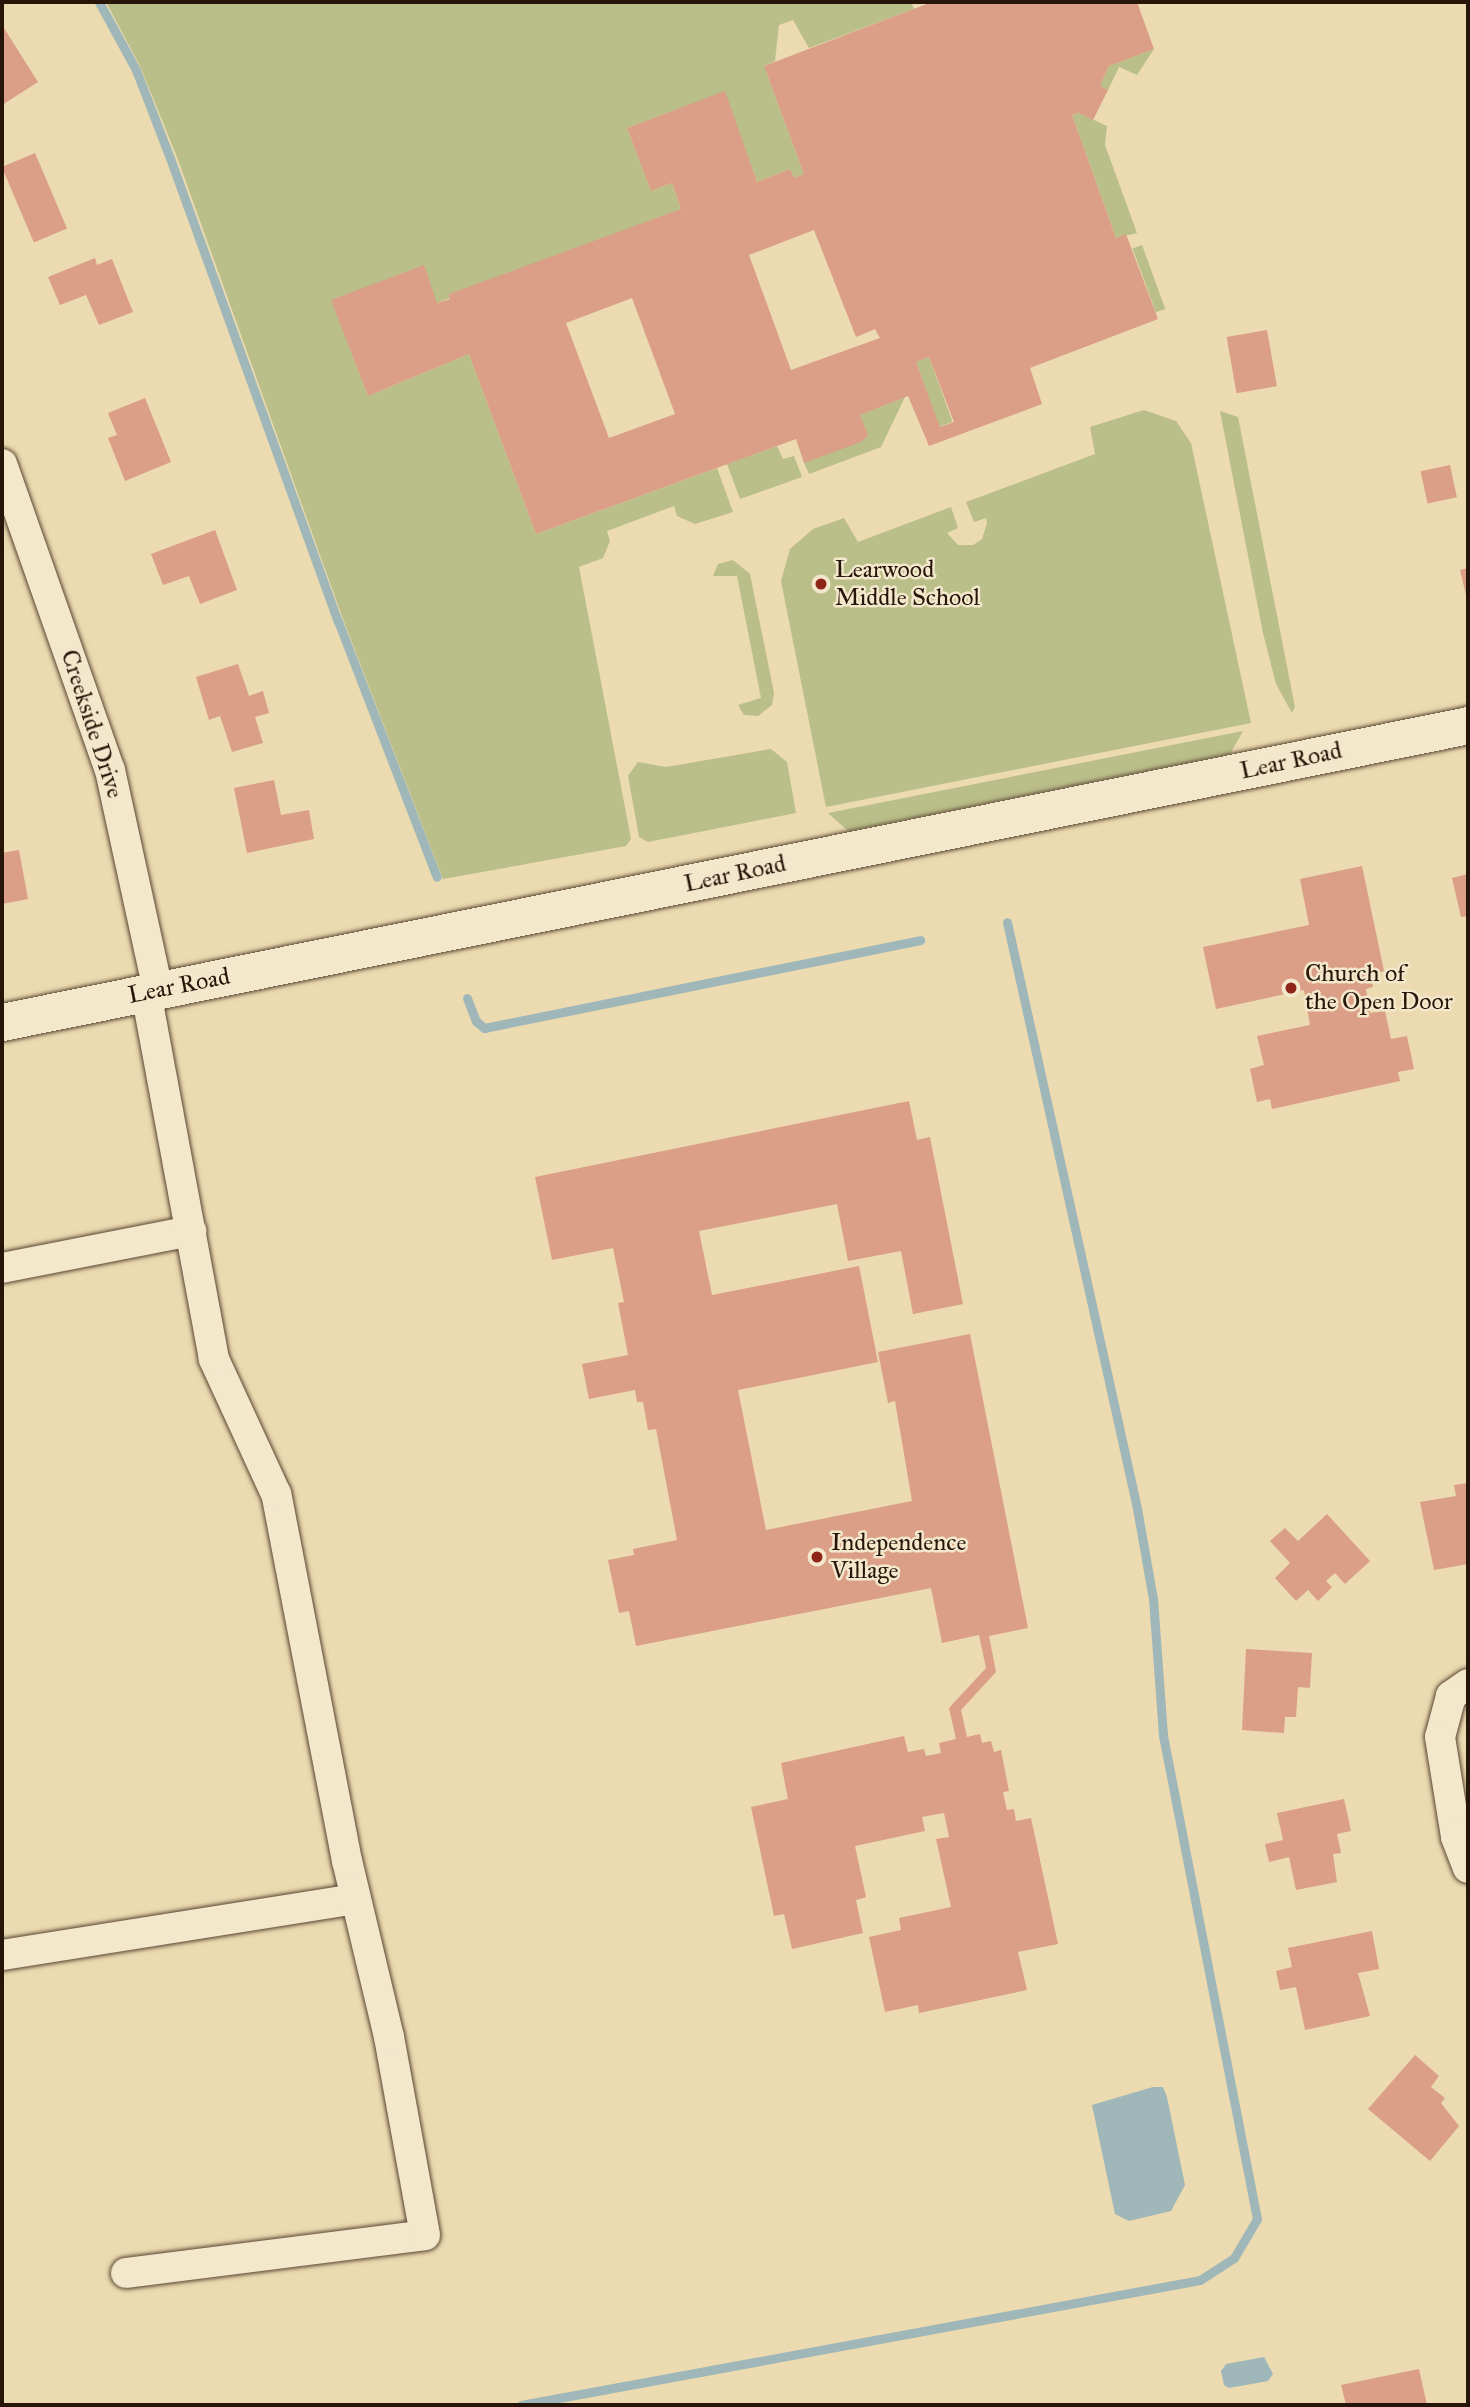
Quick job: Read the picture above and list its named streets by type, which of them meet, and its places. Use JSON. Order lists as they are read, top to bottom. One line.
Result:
{"streets":{"street":["Creekside Drive","Lear Road"]},"crossings":[["Creekside Drive","Lear Road"]],"places":["Learwood Middle School","Church of the Open Door","Independence Village"]}
